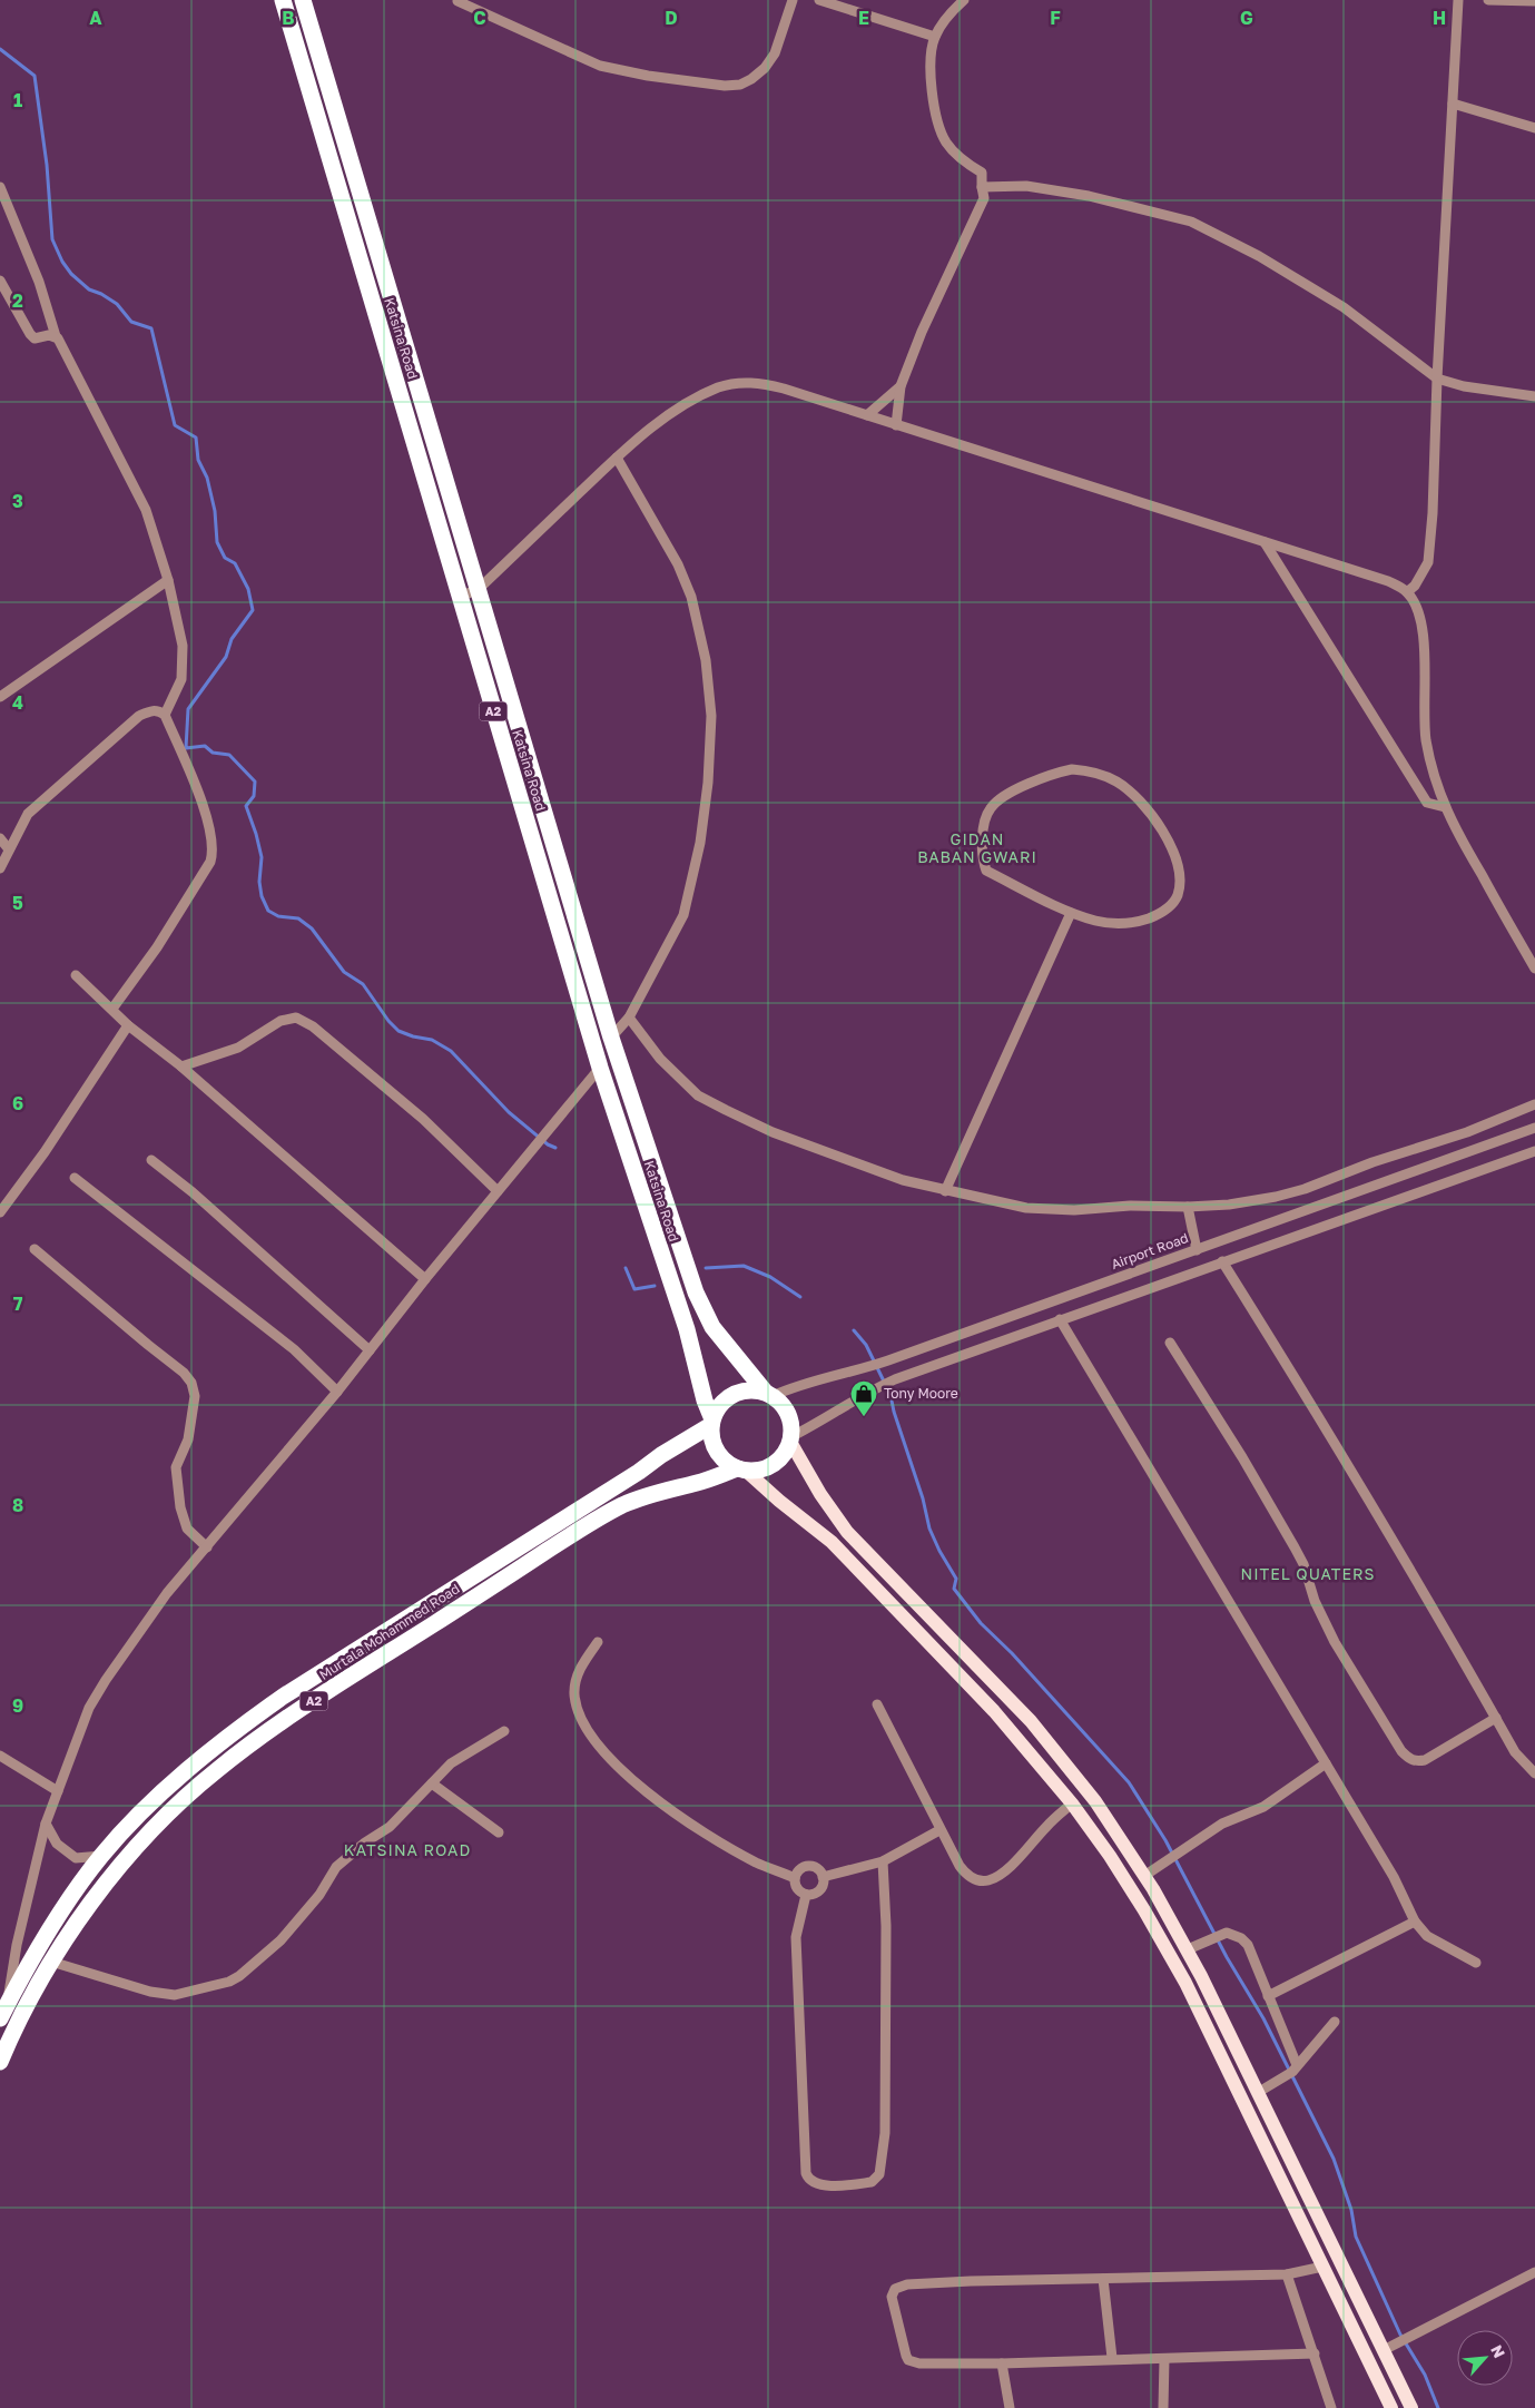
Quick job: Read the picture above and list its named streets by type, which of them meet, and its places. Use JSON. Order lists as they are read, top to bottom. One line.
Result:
{"streets":{"highway":["Katsina Road","A2","Murtala Mohammed Road"],"street":["Airport Road"]},"crossings":[["Katsina Road","A2"],["Katsina Road","Airport Road"],["Katsina Road","Murtala Mohammed Road"],["A2","Airport Road"],["A2","Murtala Mohammed Road"],["Airport Road","Murtala Mohammed Road"]],"districts":["GIDAN BABAN GWARI","NITEL QUATERS","KATSINA ROAD"],"places":{"shop":["Tony Moore"]},"north":"top right","grid":{"columns":["A","B","C","D","E","F","G","H"],"rows":["1","2","3","4","5","6","7","8","9"]}}
